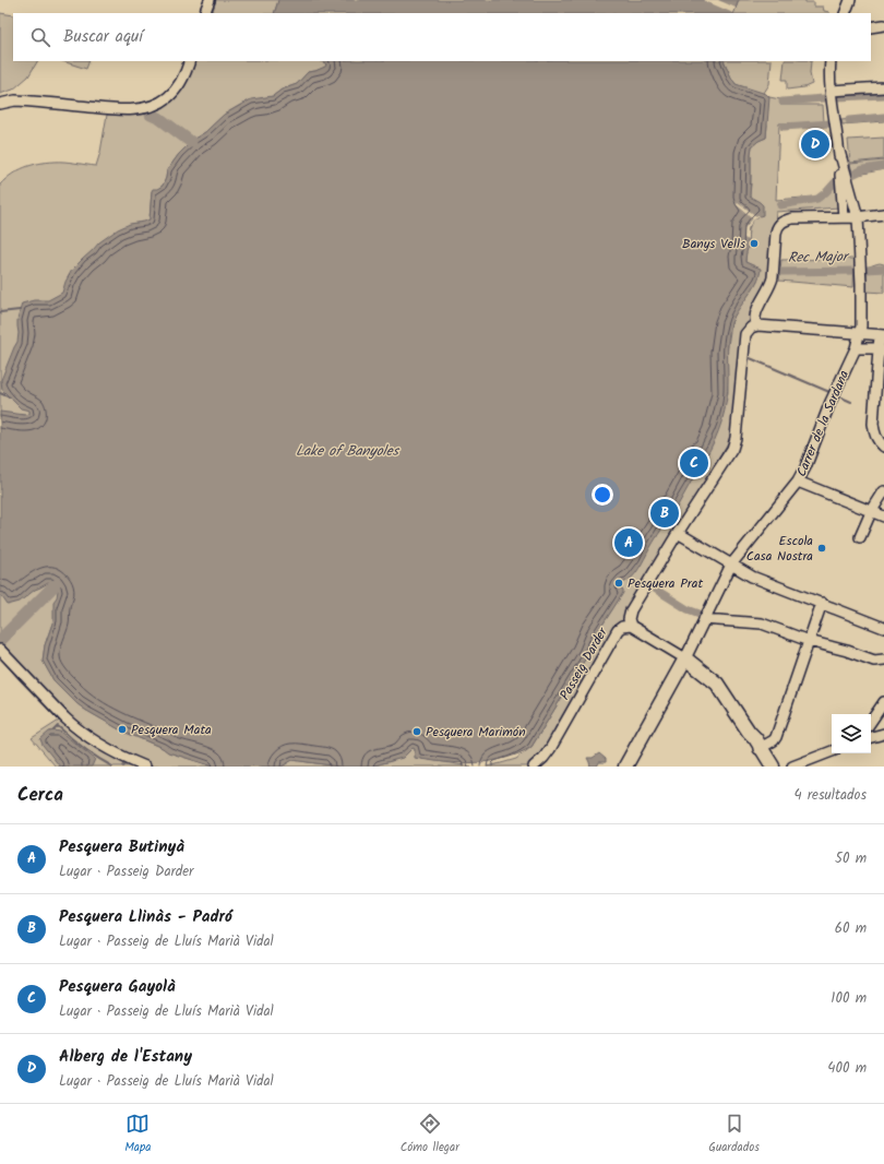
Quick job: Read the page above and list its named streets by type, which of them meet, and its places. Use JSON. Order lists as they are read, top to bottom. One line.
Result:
{"streets":{"main road":["Carrer de la Sardana"],"street":["Passeig Darder"]},"water":["Rec Major","Lake of Banyoles"],"places":["Banys Vells","Escola Casa Nostra","Pesquera Prat","Pesquera Mata","Pesquera Marimón"],"page":{"search":"Buscar aquí","pins":["D","C","B","A"],"heading":["Cerca","4 resultados"],"list":[{"mark":"A","name":"Pesquera Butinyà","note":"Lugar · Passeig Darder","value":"50 m"},{"mark":"B","name":"Pesquera Llinàs - Padró","note":"Lugar · Passeig de Lluís Marià Vidal","value":"60 m"},{"mark":"C","name":"Pesquera Gayolà","note":"Lugar · Passeig de Lluís Marià Vidal","value":"100 m"},{"mark":"D","name":"Alberg de l'Estany","note":"Lugar · Passeig de Lluís Marià Vidal","value":"400 m"}],"nav":["Mapa","Cómo llegar","Guardados"]}}
